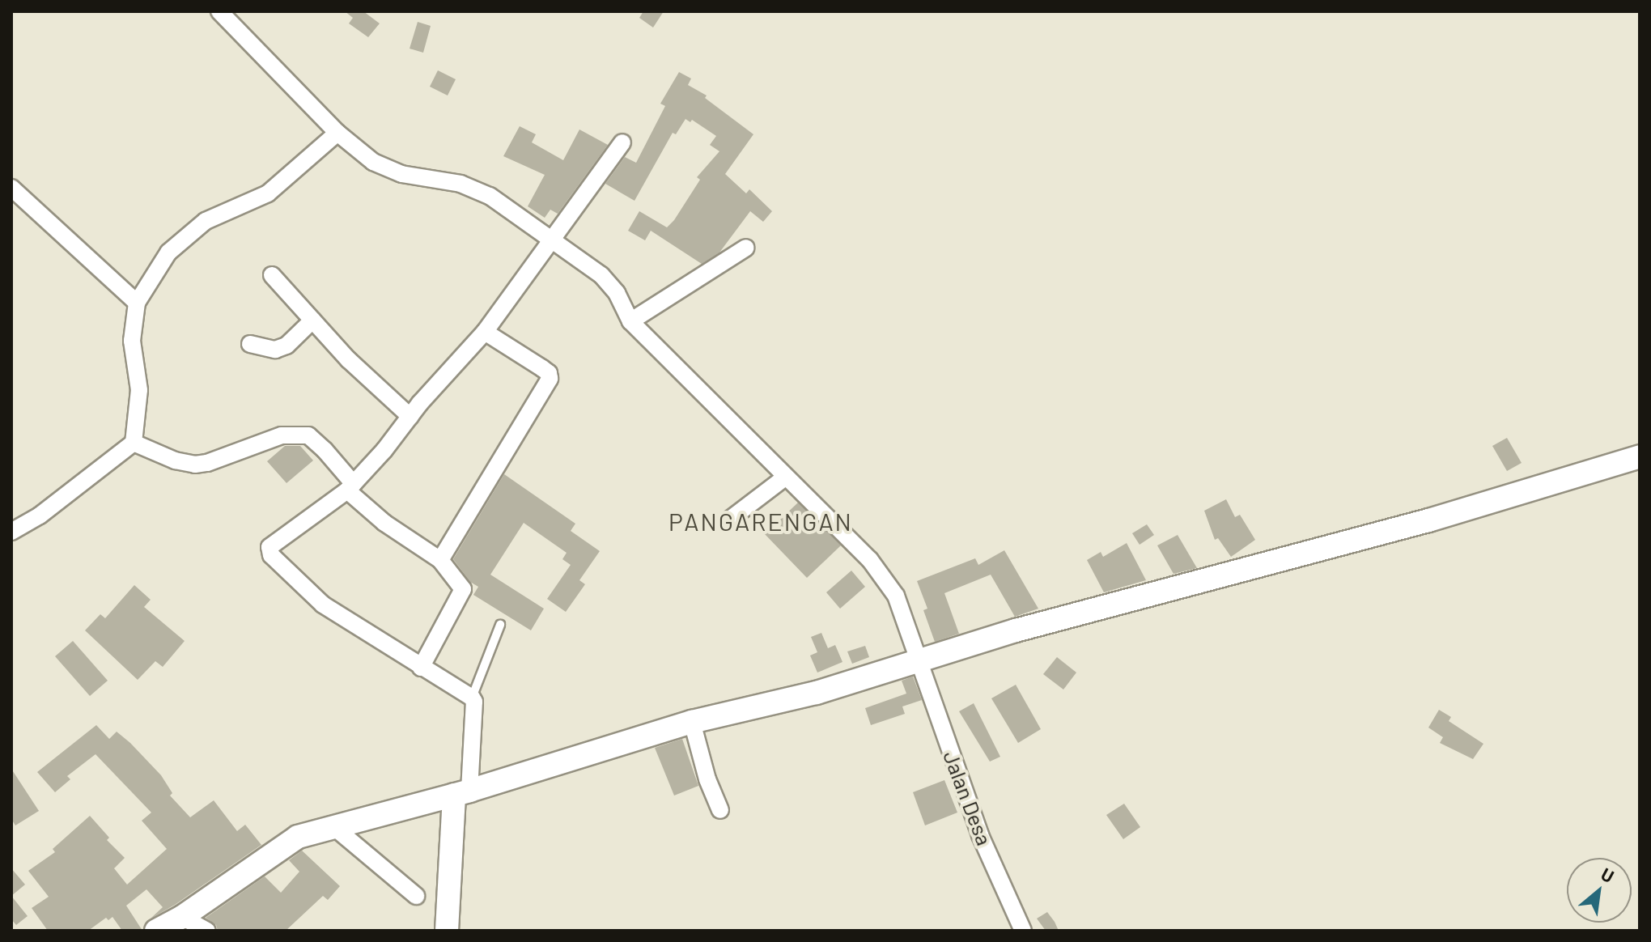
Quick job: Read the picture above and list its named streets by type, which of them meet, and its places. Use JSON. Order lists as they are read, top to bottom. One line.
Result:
{"streets":{"street":["Jalan Desa"]},"districts":["PANGARENGAN"],"north":"top right"}
